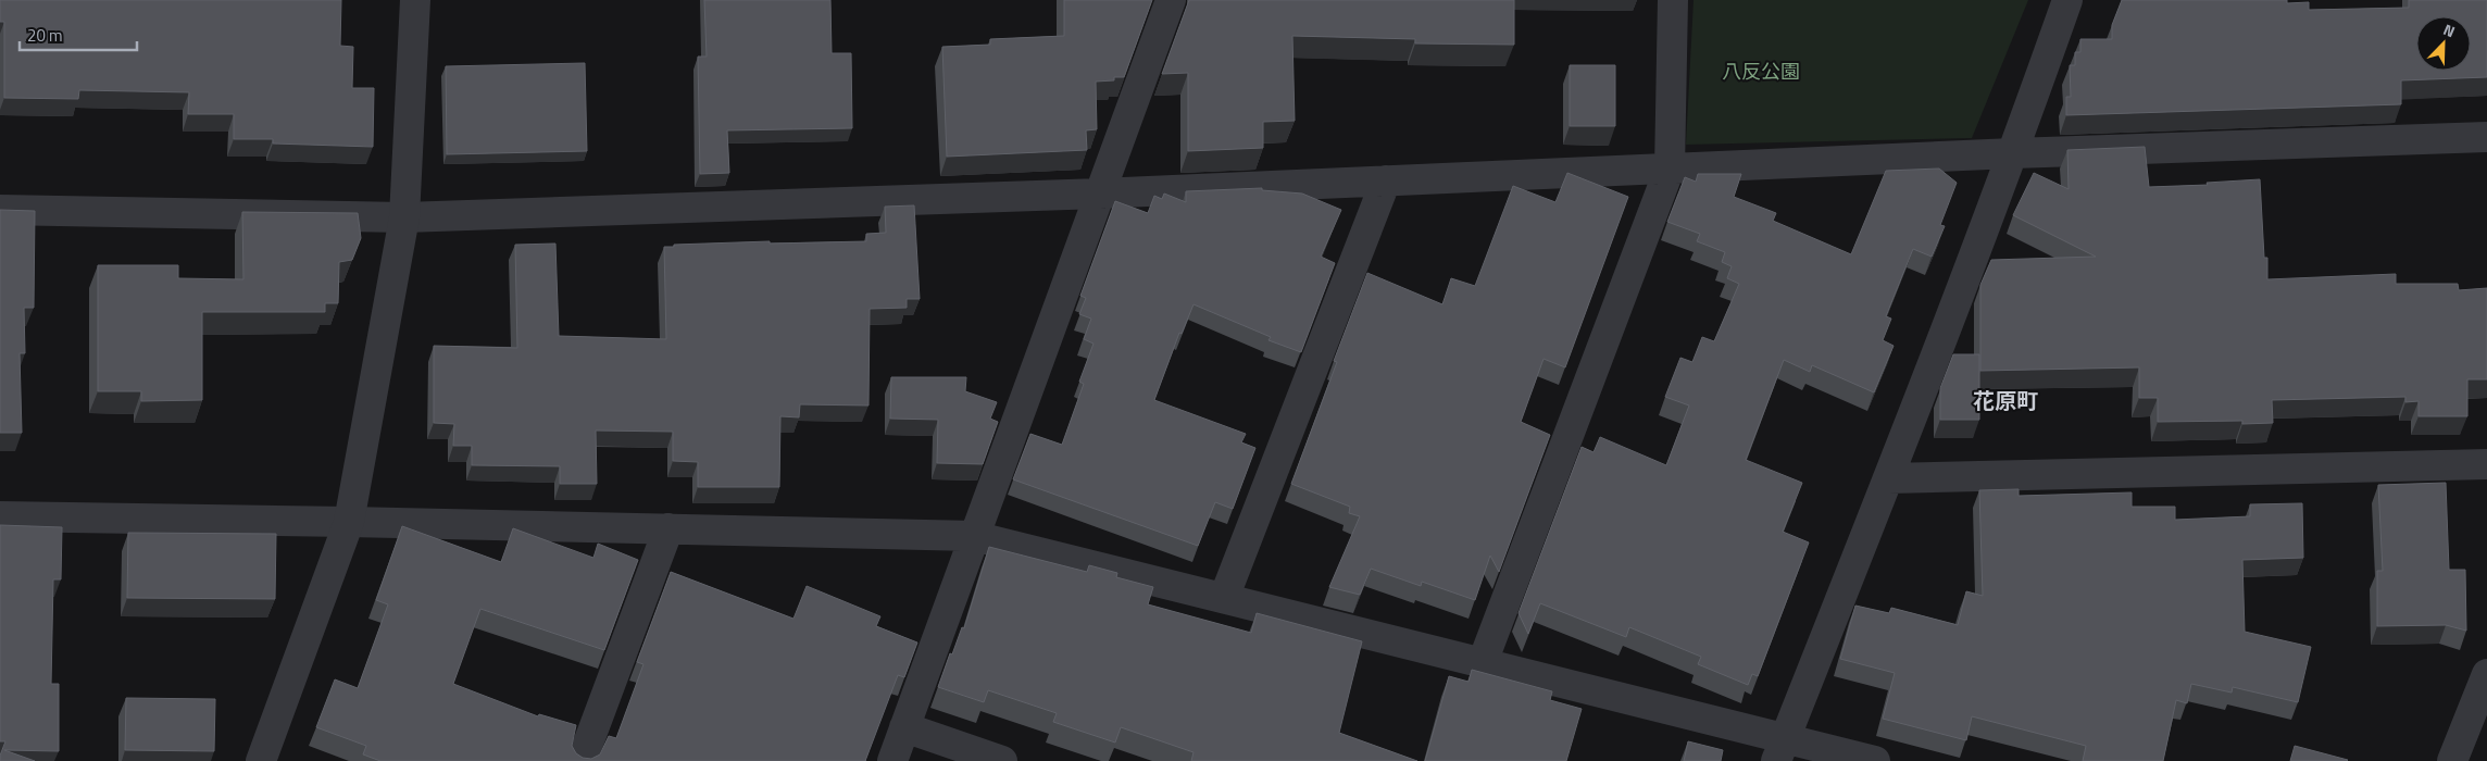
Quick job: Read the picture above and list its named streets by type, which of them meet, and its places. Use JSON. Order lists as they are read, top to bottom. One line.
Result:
{"districts":["花原町"],"parks":["八反公園"],"scale_bar":"20 m","north":"top right"}
